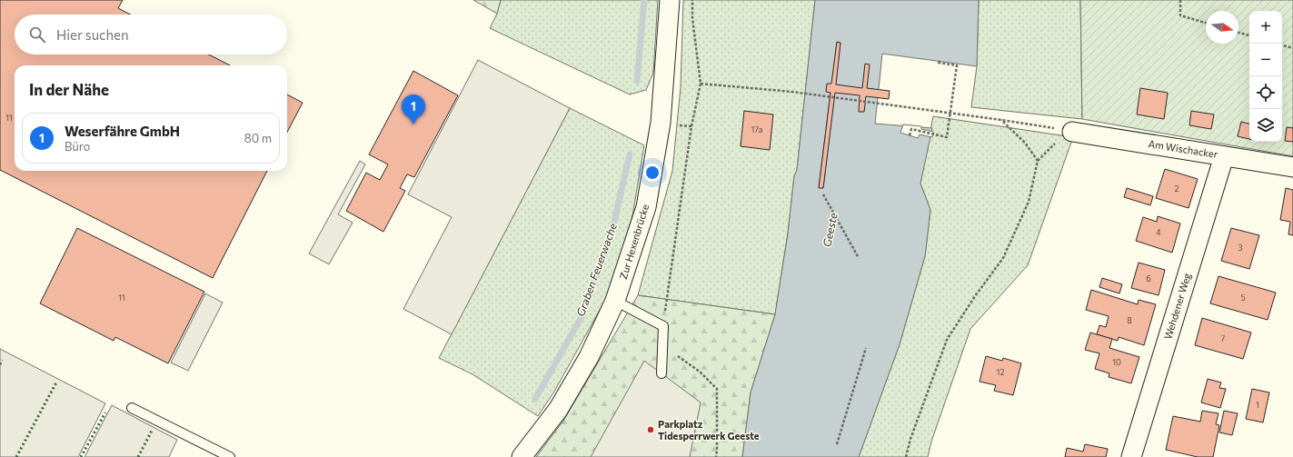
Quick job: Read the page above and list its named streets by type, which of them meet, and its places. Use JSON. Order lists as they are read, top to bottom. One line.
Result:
{"streets":{"street":["Am Wischacker","Zur Hexenbrücke","Wehdener Weg"]},"crossings":[["Am Wischacker","Wehdener Weg"]],"water":["Geeste","Graben Feuerwache"],"places":["Parkplatz Tidesperrwerk Geeste"],"house_numbers":["11","17a","2","4","3","6","11","5","8","7","10","12","1"],"north":"right","page":{"map_buttons":["+","−"],"search":"Hier suchen","heading":"In der Nähe","pins":"1","list":[{"mark":"1","name":"Weserfähre GmbH","note":"Büro","value":"80 m"}]}}
